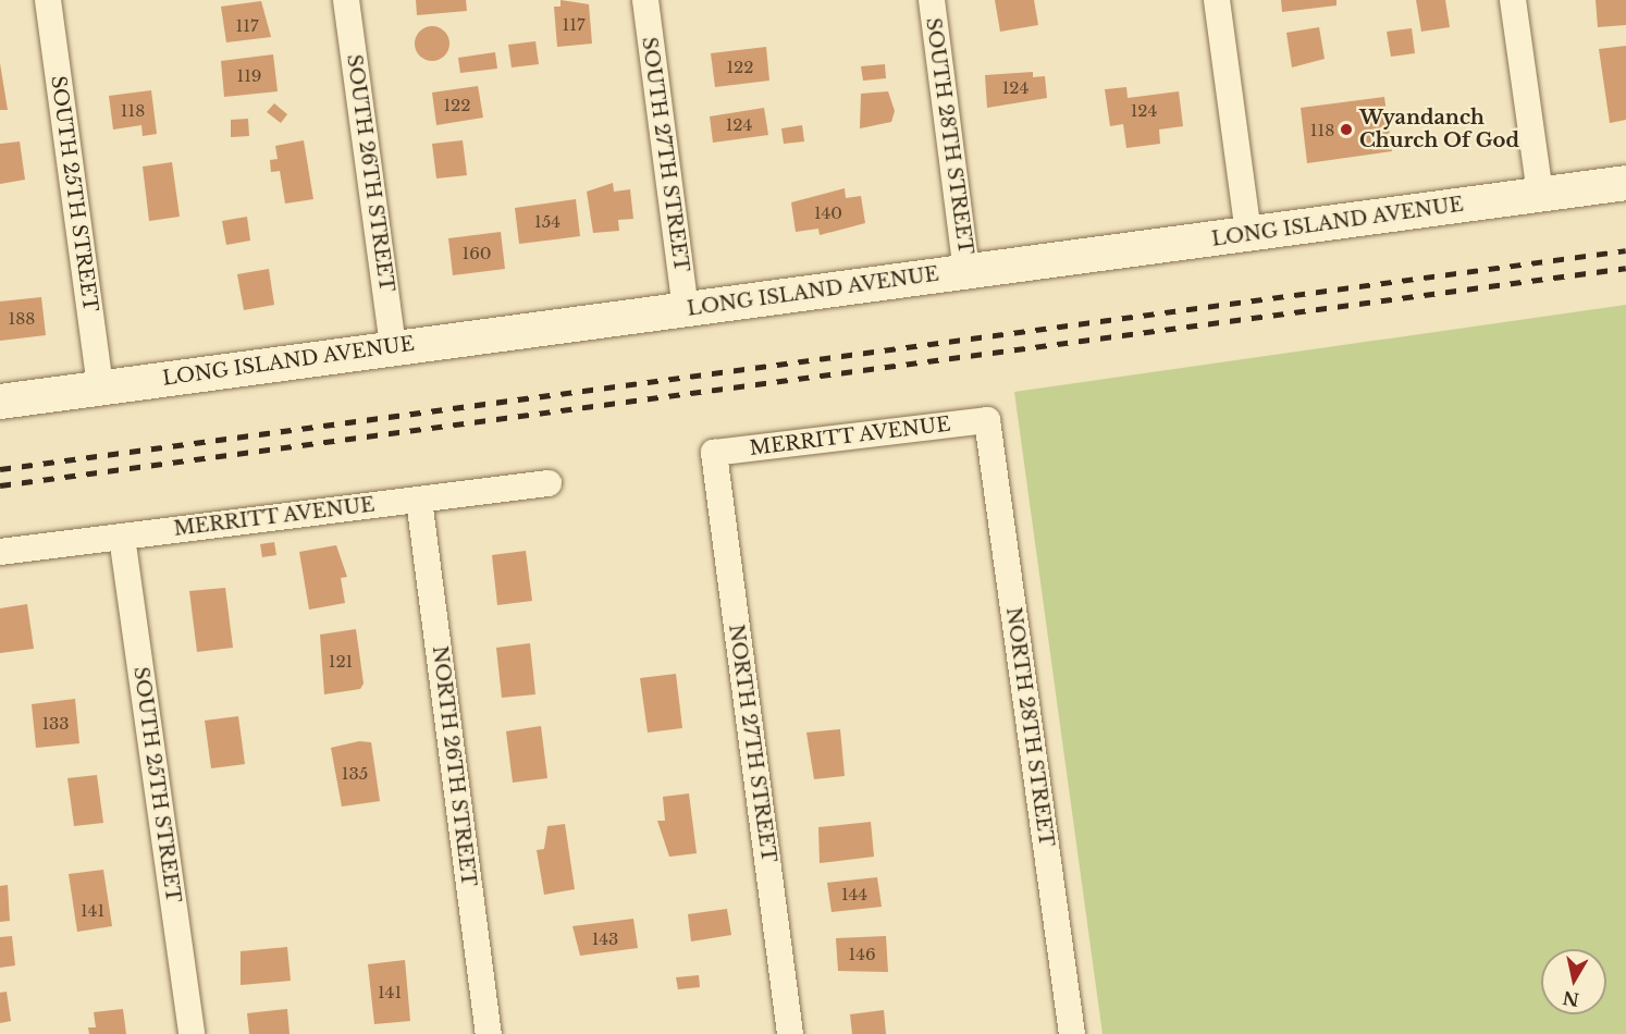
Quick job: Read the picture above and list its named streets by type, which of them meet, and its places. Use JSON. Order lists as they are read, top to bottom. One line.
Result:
{"streets":{"street":["SOUTH 28TH STREET","SOUTH 27TH STREET","SOUTH 26TH STREET","SOUTH 25TH STREET","LONG ISLAND AVENUE","MERRITT AVENUE","NORTH 28TH STREET","NORTH 27TH STREET","NORTH 26TH STREET"]},"crossings":[["SOUTH 28TH STREET","LONG ISLAND AVENUE"],["SOUTH 27TH STREET","LONG ISLAND AVENUE"],["SOUTH 26TH STREET","LONG ISLAND AVENUE"],["SOUTH 25TH STREET","LONG ISLAND AVENUE"],["SOUTH 25TH STREET","MERRITT AVENUE"],["MERRITT AVENUE","NORTH 28TH STREET"],["MERRITT AVENUE","NORTH 27TH STREET"],["MERRITT AVENUE","NORTH 26TH STREET"]],"places":["Wyandanch Church Of God"],"house_numbers":["117","117","122","119","124","122","118","124","124","118","140","154","160","188","121","133","135","144","141","143","146","141"],"north":"bottom"}
